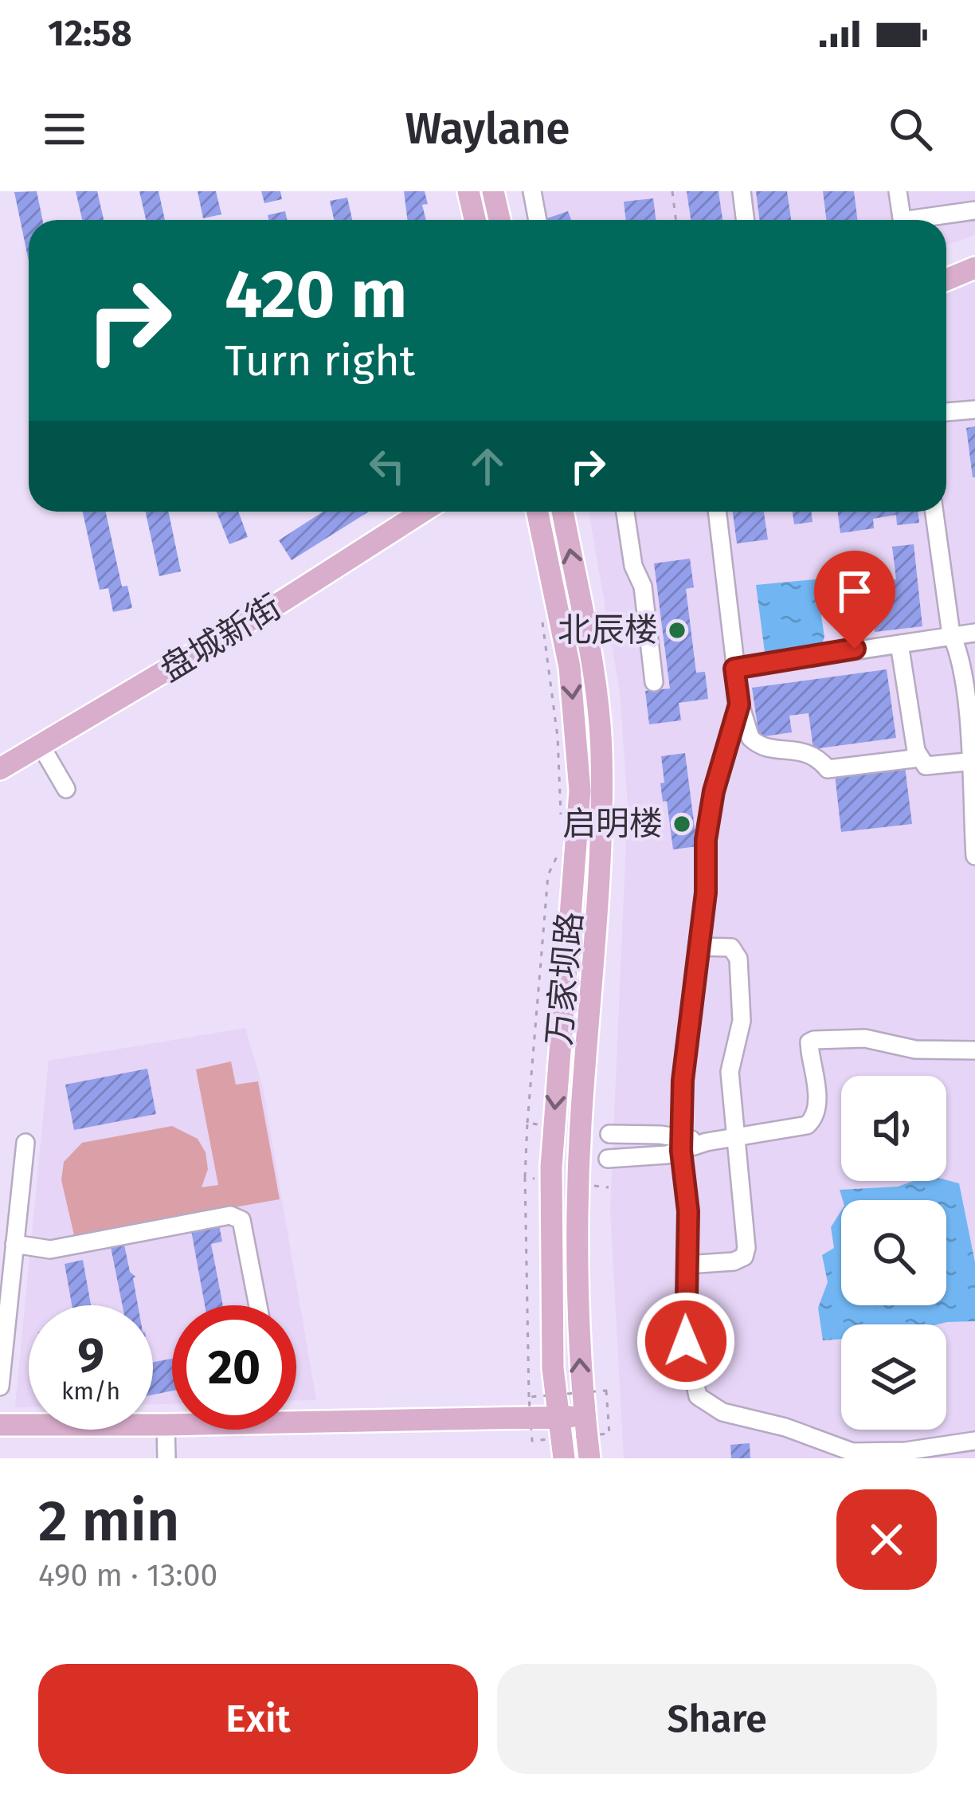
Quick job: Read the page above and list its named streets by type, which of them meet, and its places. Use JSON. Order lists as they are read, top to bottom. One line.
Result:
{"streets":{"main road":["盘城新街","万家坝路"]},"places":["北辰楼","启明楼"],"page":{"status":"12:58","header":"Waylane","turn":["420 m","Turn right"],"speed":"9 km/h","limit":"20","heading":["2 min","490 m · 13:00"],"buttons":["Exit","Share"]}}
